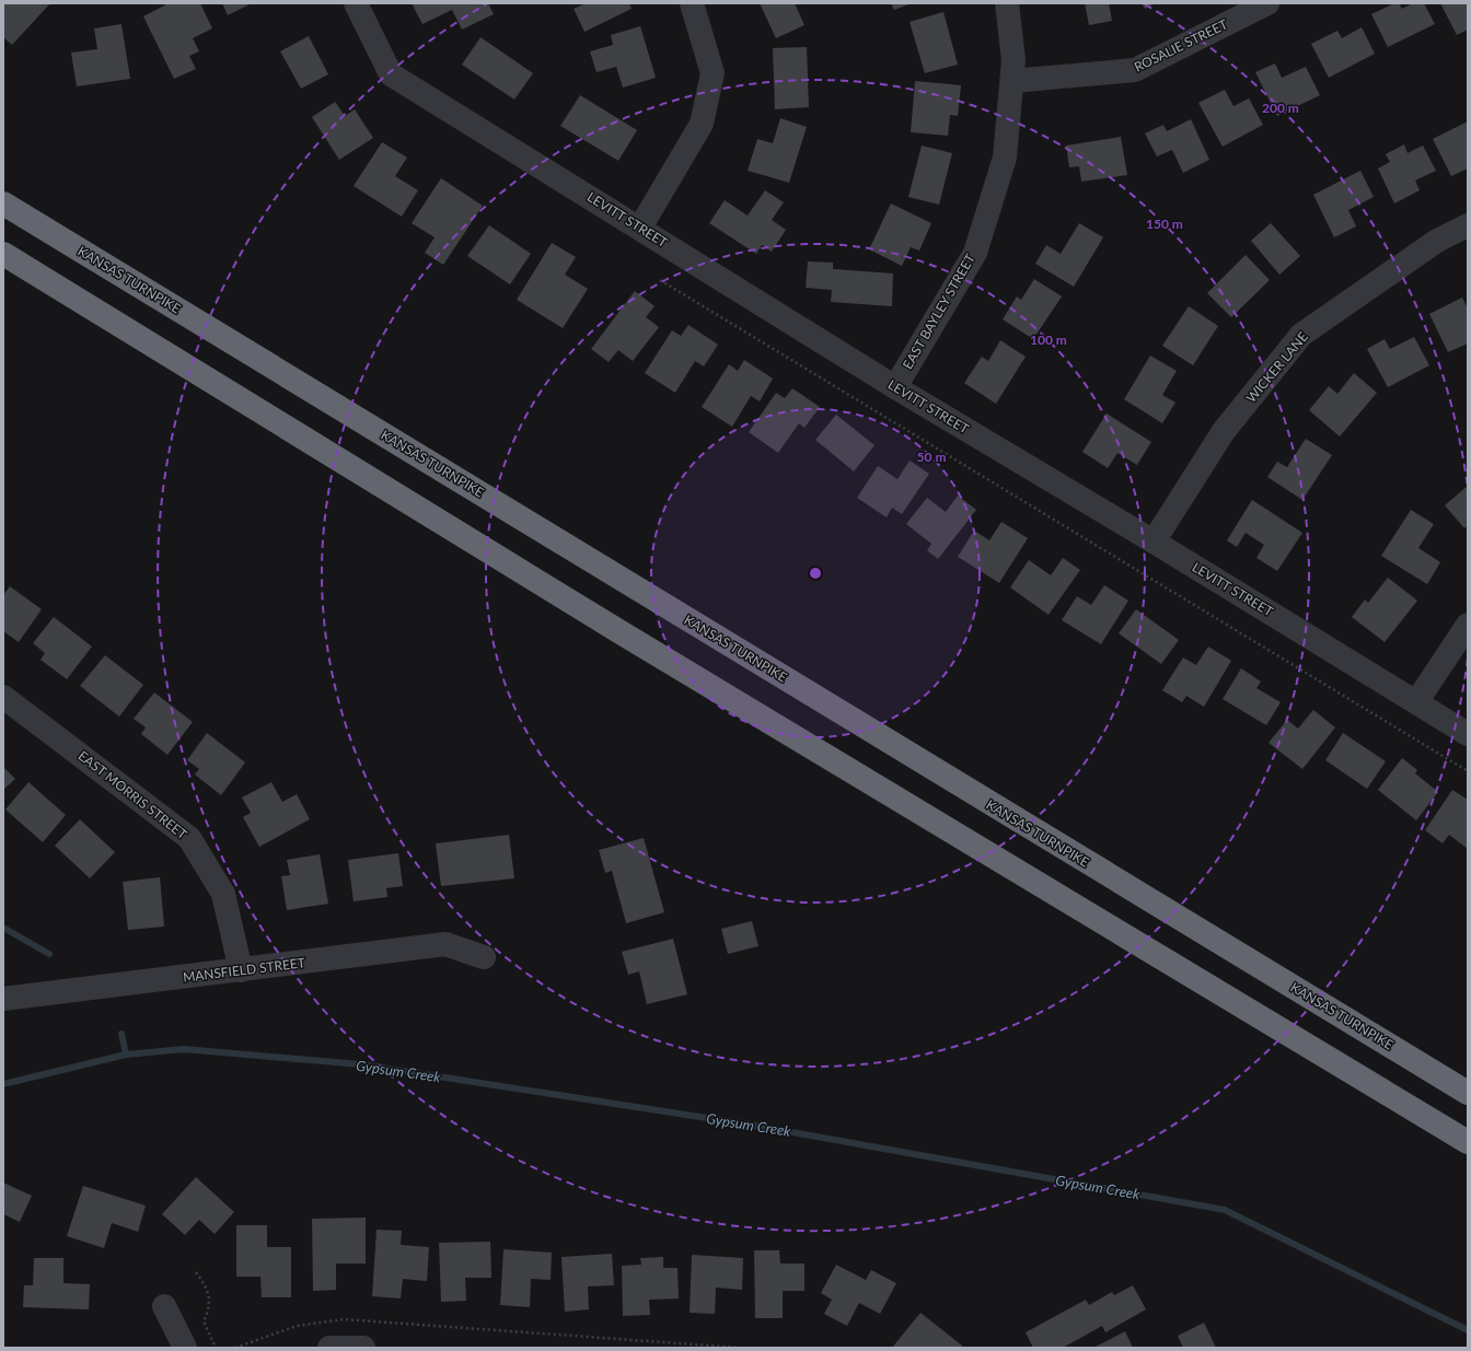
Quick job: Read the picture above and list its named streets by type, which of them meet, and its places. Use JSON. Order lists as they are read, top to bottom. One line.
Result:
{"streets":{"highway":["KANSAS TURNPIKE"],"street":["ROSALIE STREET","LEVITT STREET","EAST BAYLEY STREET","WICKER LANE","EAST MORRIS STREET","MANSFIELD STREET"]},"crossings":[["ROSALIE STREET","EAST BAYLEY STREET"],["LEVITT STREET","EAST BAYLEY STREET"],["LEVITT STREET","WICKER LANE"],["EAST MORRIS STREET","MANSFIELD STREET"]],"water":["Gypsum Creek"],"rings":["200 m","150 m","100 m","50 m"]}
